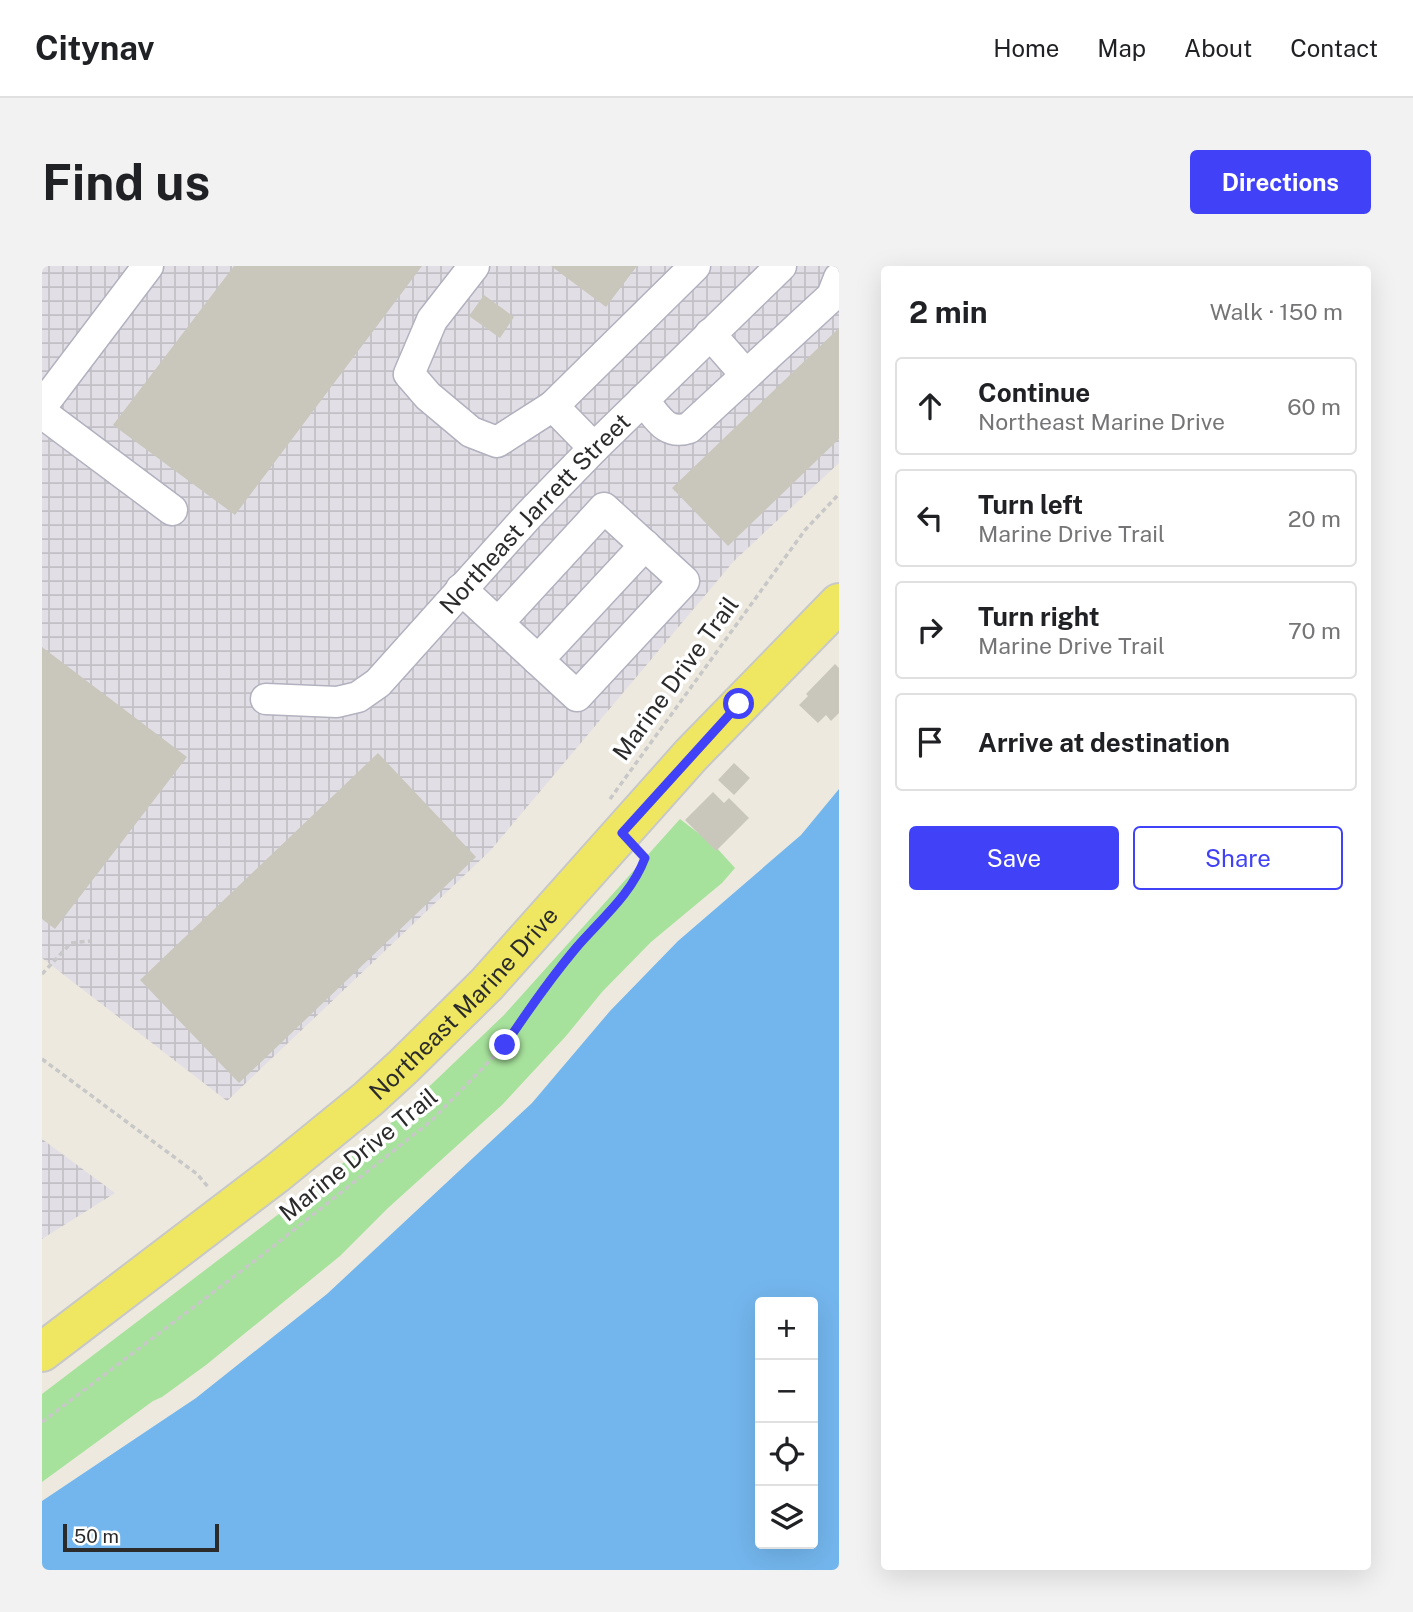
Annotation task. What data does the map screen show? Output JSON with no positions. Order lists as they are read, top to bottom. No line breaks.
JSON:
{"streets":{"main road":["Northeast Marine Drive"],"street":["Northeast Jarrett Street"],"path":["Marine Drive Trail"]},"crossings":[["Marine Drive Trail","Northeast Marine Drive"]],"scale_bar":"50 m","page":{"header":"Citynav","nav":["Home","Map","About","Contact"],"buttons":["Directions",["Save","Share"]],"title":"Find us","heading":["2 min","Walk · 150 m"],"list":[["Continue","Northeast Marine Drive","60 m"],["Turn left","Marine Drive Trail","20 m"],["Turn right","Marine Drive Trail","70 m"],"Arrive at destination"],"map_buttons":["+","−"],"scale":"50 m"}}
